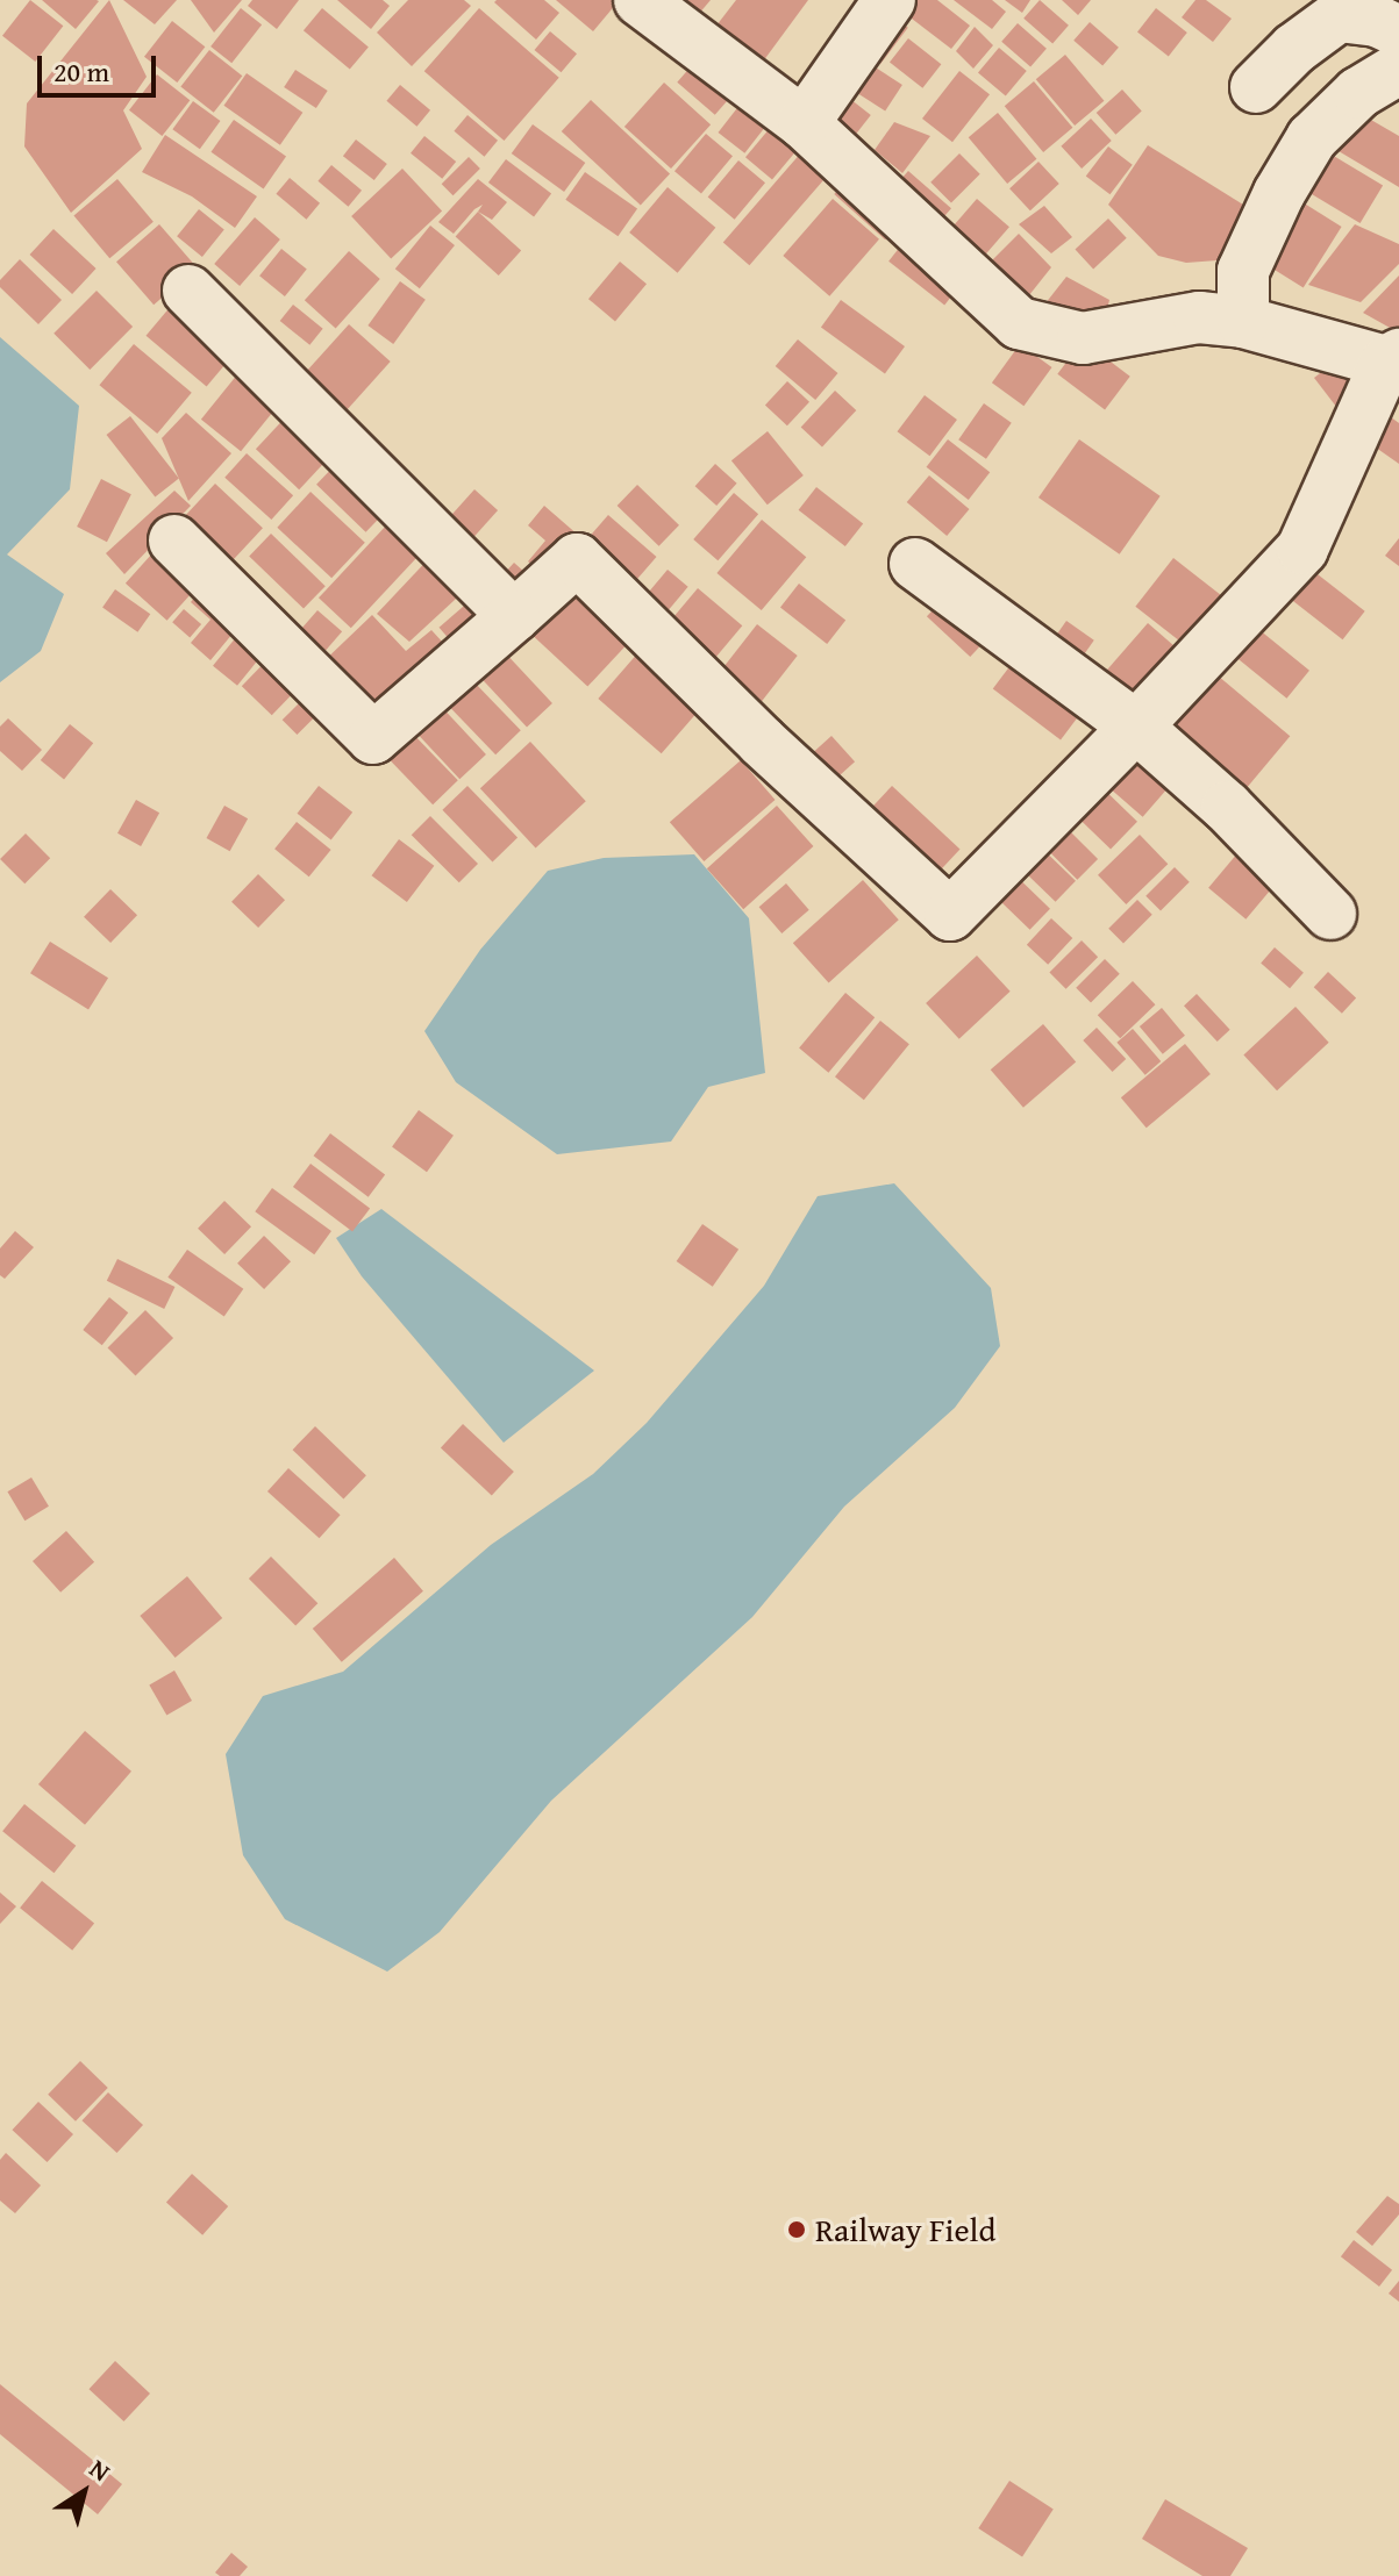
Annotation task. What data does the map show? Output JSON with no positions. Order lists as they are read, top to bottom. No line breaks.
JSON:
{"places":["Railway Field"],"scale_bar":"20 m","north":"top right"}
